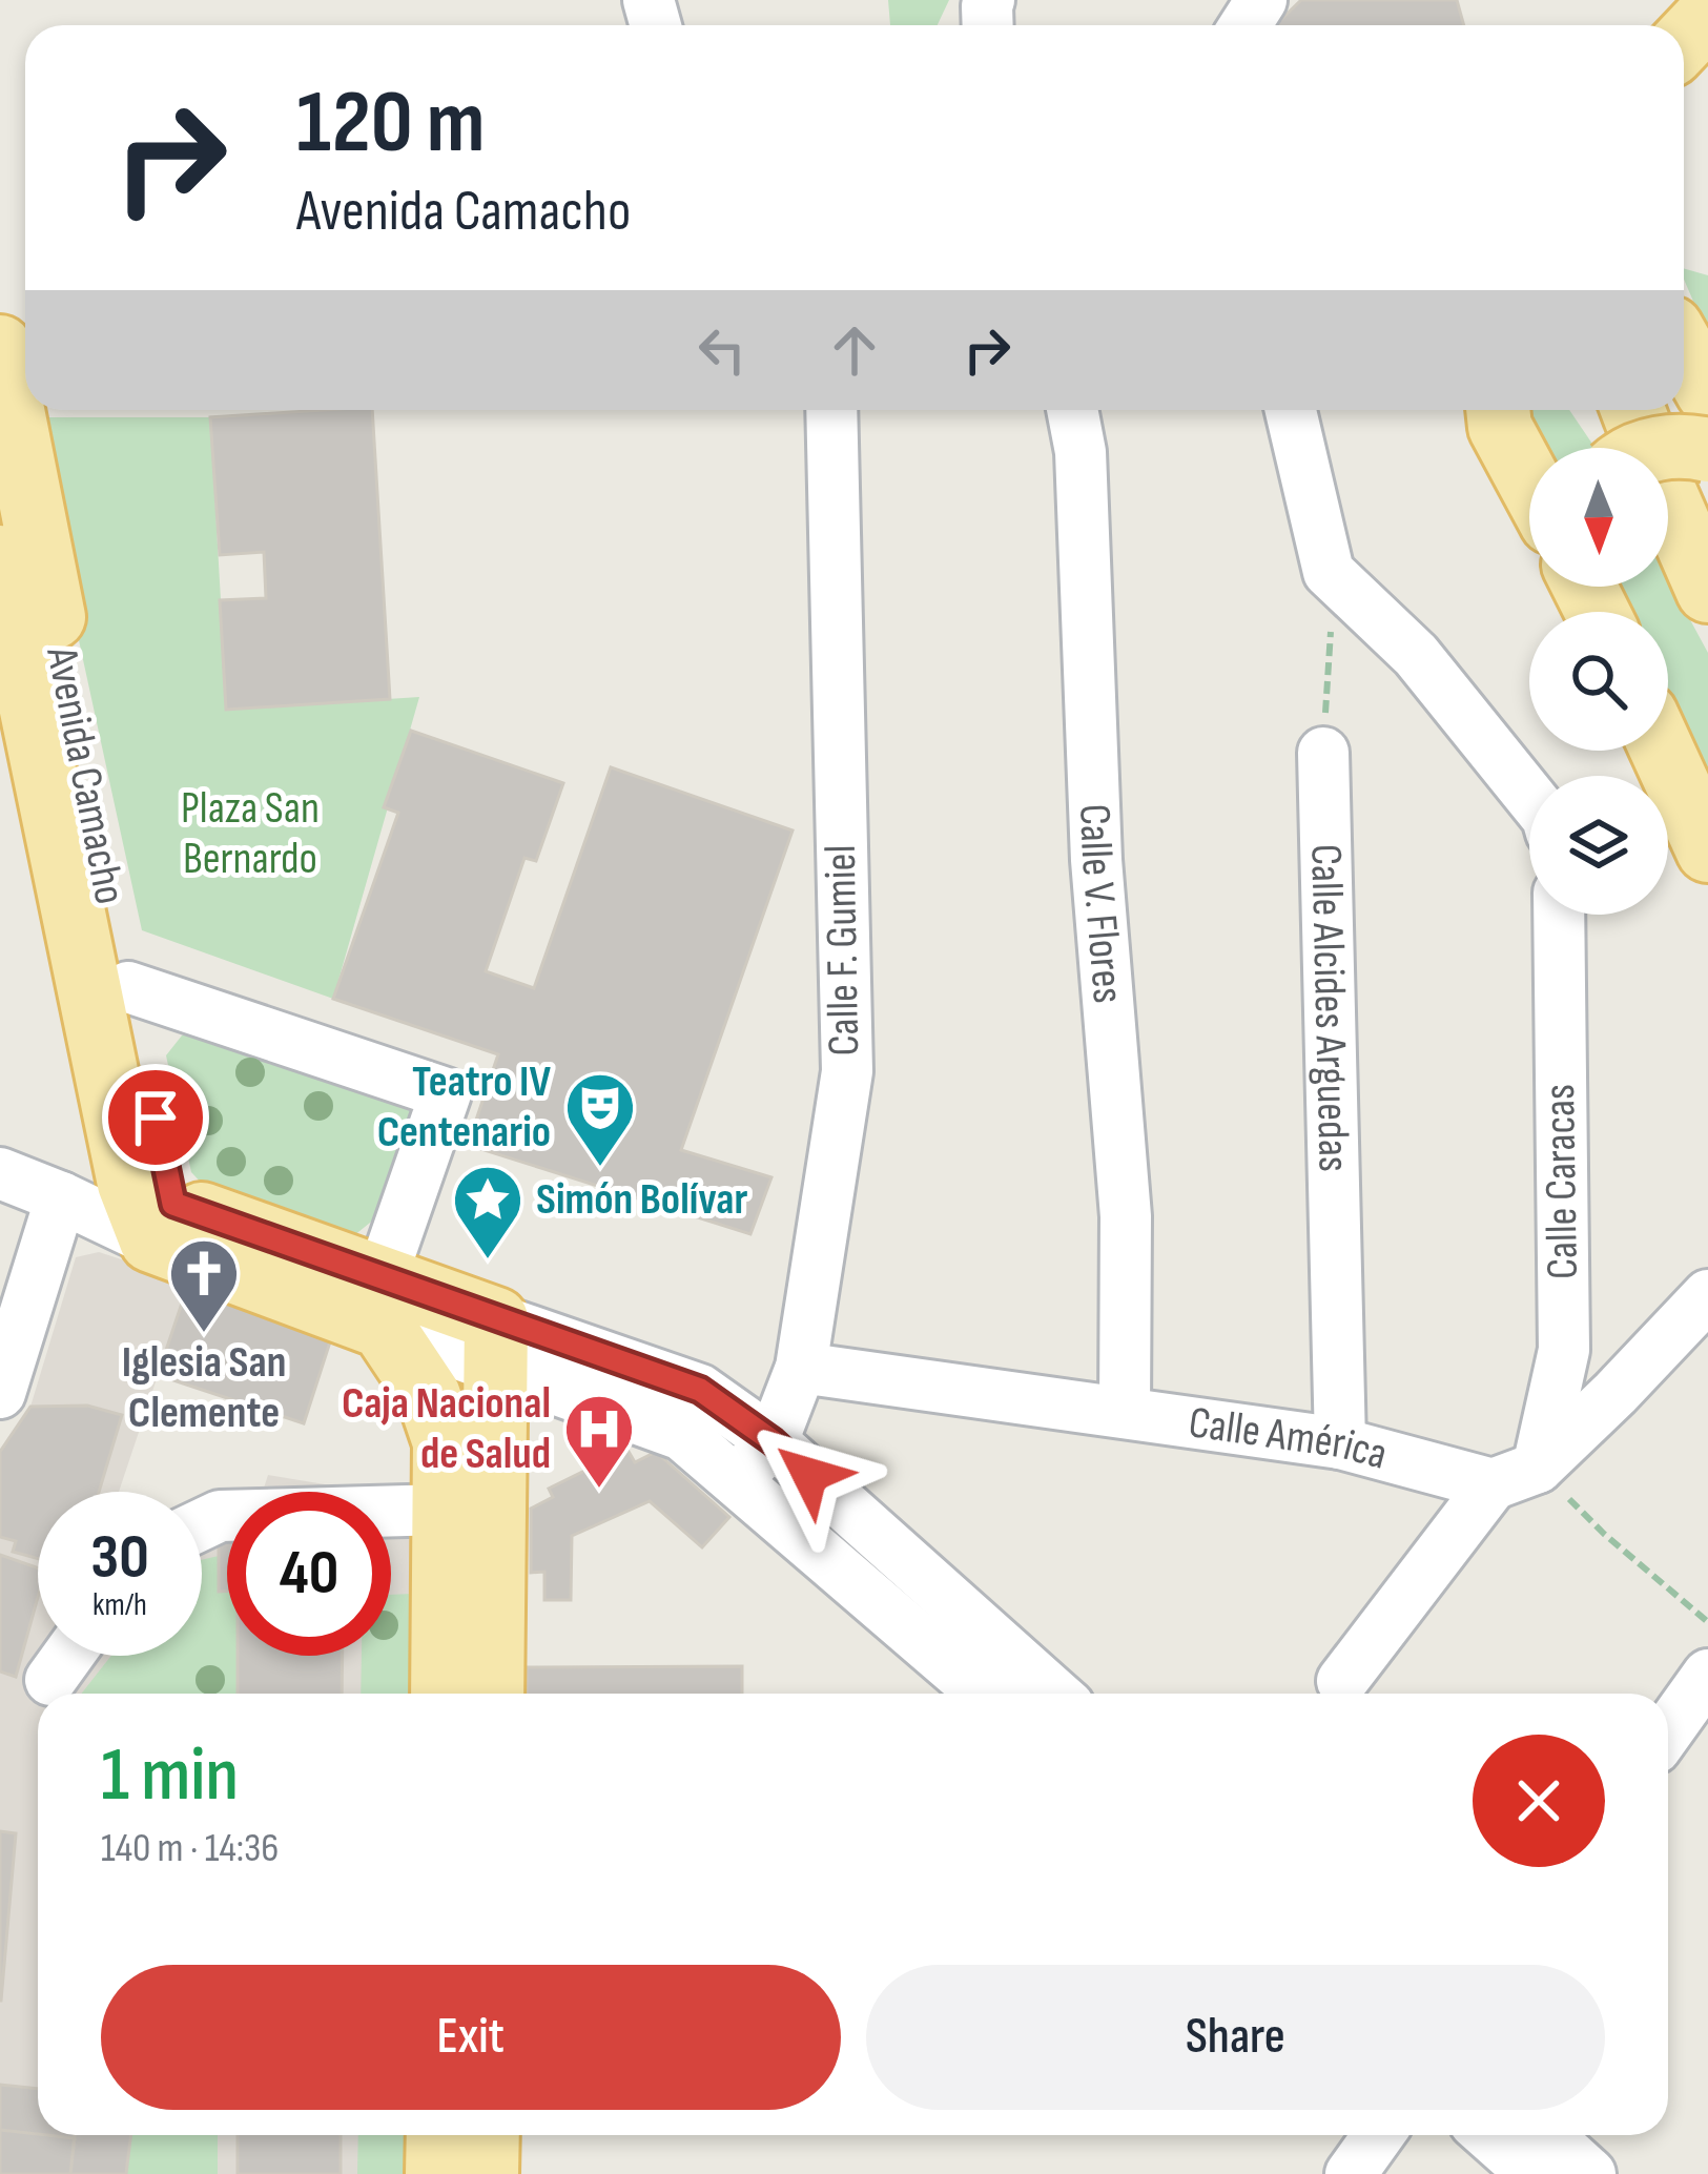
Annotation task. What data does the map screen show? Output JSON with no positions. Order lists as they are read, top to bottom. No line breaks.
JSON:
{"streets":{"main road":["Avenida Camacho"],"street":["Calle V. Flores","Calle F. Gumiel","Calle Alcides Arguedas","Calle Caracas","Calle América"]},"crossings":[["Calle V. Flores","Calle América"],["Calle F. Gumiel","Calle América"],["Calle Alcides Arguedas","Calle América"],["Calle Caracas","Calle América"]],"parks":["Plaza San Bernardo"],"places":{"theatre":["Teatro IV Centenario"],"place":["Simón Bolívar"],"church":["Iglesia San Clemente"],"hospital":["Caja Nacional de Salud"]},"north":"bottom","page":{"turn":["120 m","Avenida Camacho"],"speed":"30 km/h","limit":"40","heading":["1 min","140 m · 14:36"],"buttons":["Exit","Share"]}}
